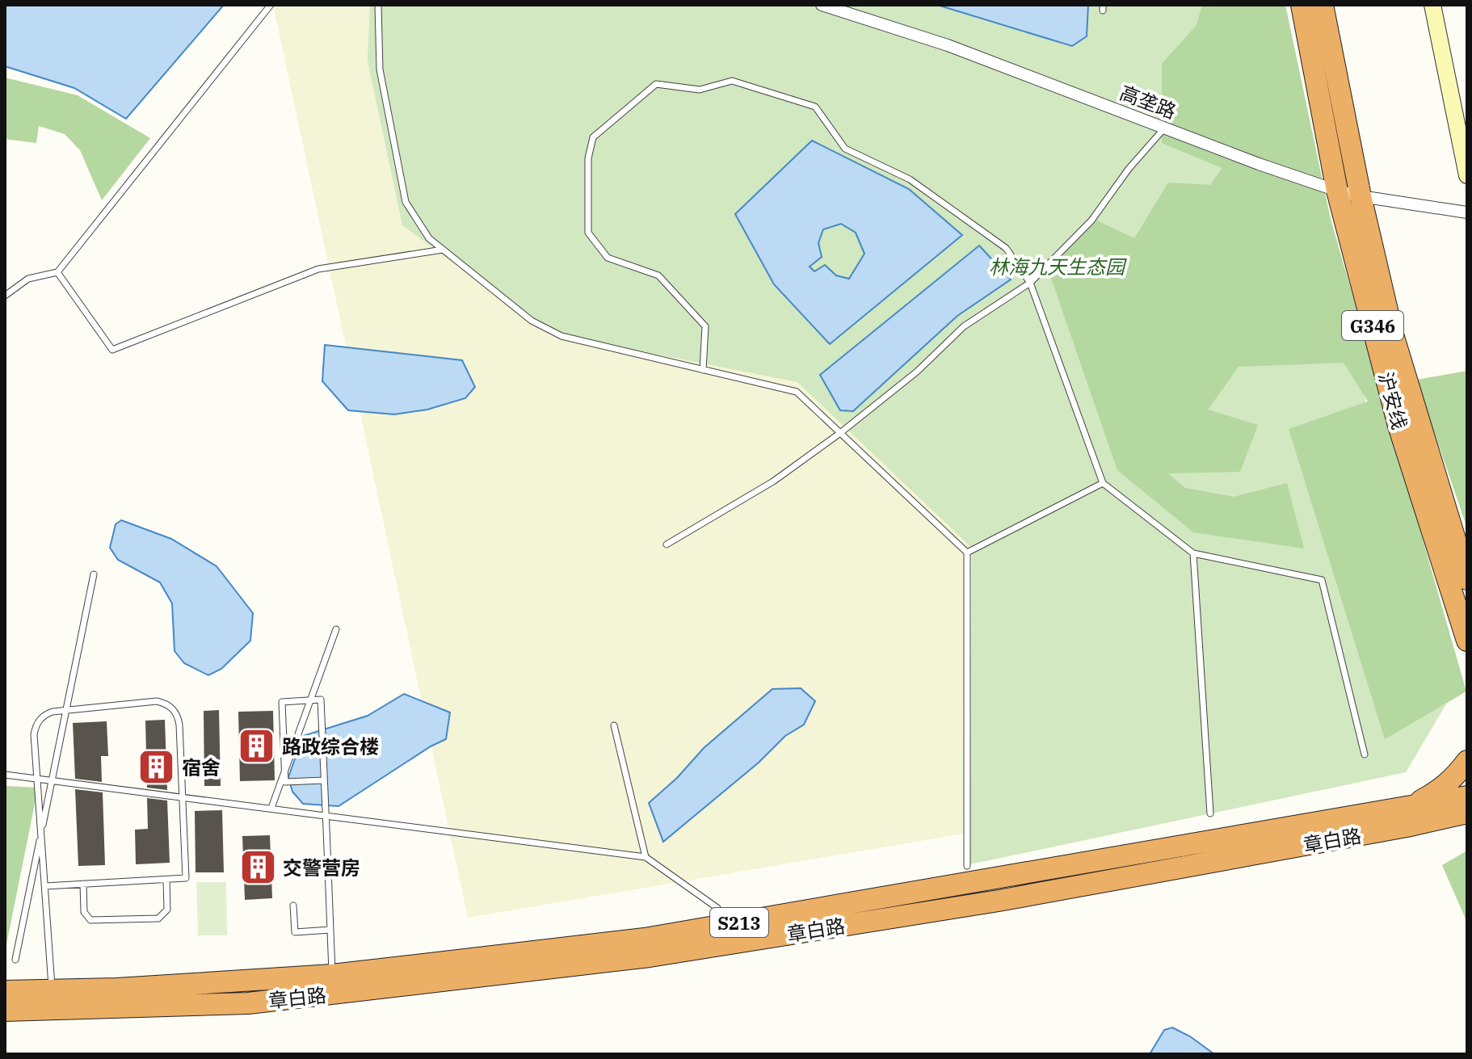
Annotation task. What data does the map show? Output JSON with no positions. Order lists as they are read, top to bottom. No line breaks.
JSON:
{"streets":{"highway":["G346","沪安线","章白路","S213"],"street":["高垄路"]},"crossings":[["高垄路","沪安线"]],"parks":["林海九天生态园"],"places":{"building":["路政综合楼","宿舍","交警营房"]}}
